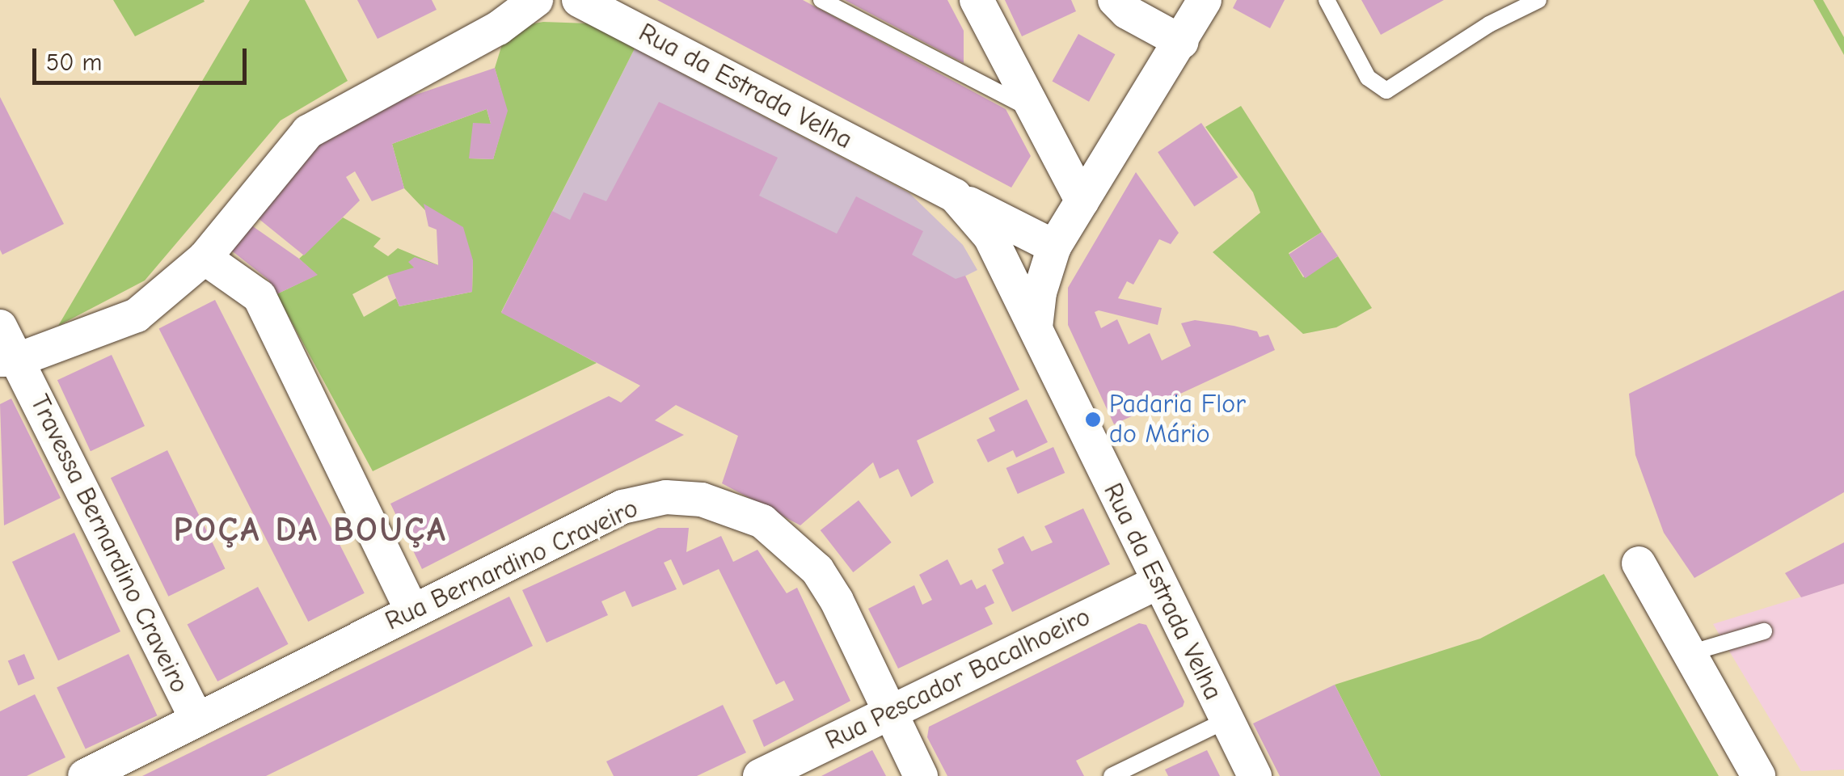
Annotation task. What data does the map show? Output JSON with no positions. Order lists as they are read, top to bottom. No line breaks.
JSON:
{"streets":{"street":["Rua da Estrada Velha","Travessa Bernardino Craveiro","Rua Bernardino Craveiro","Rua Pescador Bacalhoeiro"]},"crossings":[["Rua da Estrada Velha","Rua Pescador Bacalhoeiro"],["Travessa Bernardino Craveiro","Rua Bernardino Craveiro"],["Rua Bernardino Craveiro","Rua Pescador Bacalhoeiro"]],"districts":["POÇA DA BOUÇA"],"places":["Padaria Flor do Mário"],"scale_bar":"50 m"}
